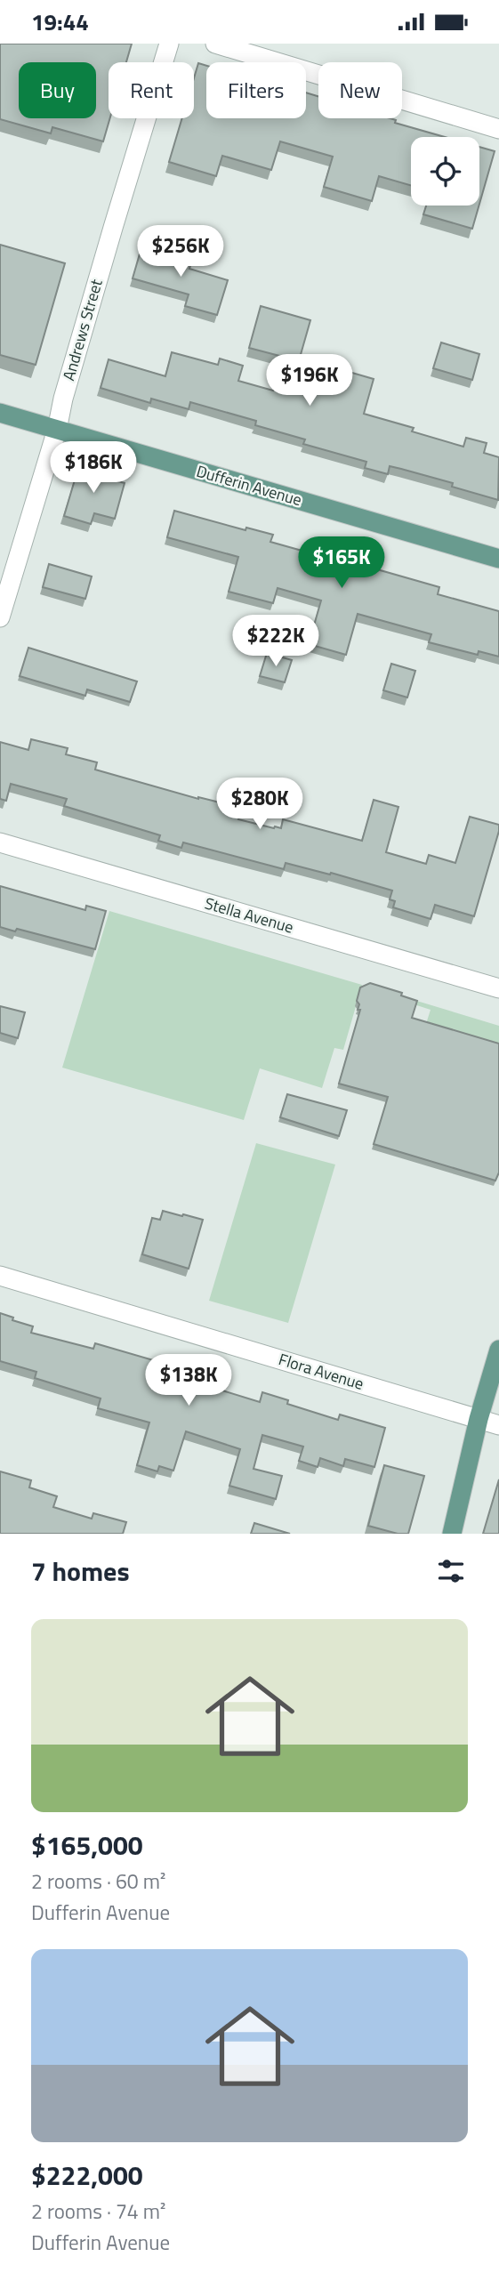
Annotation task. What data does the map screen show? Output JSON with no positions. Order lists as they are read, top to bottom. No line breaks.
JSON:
{"streets":{"main road":["Dufferin Avenue"],"street":["Andrews Street","Stella Avenue","Flora Avenue"]},"crossings":[["Andrews Street","Dufferin Avenue"]],"page":{"status":"19:44","chip":["Buy","Rent","Filters","New"],"price":["$256K","$196K","$186K","$165K","$222K","$280K","$138K"],"heading":"7 homes","list":[{"name":"$165,000","note":"2 rooms · 60 m² · Dufferin Avenue"},{"name":"$222,000","note":"2 rooms · 74 m² · Dufferin Avenue"}]}}
